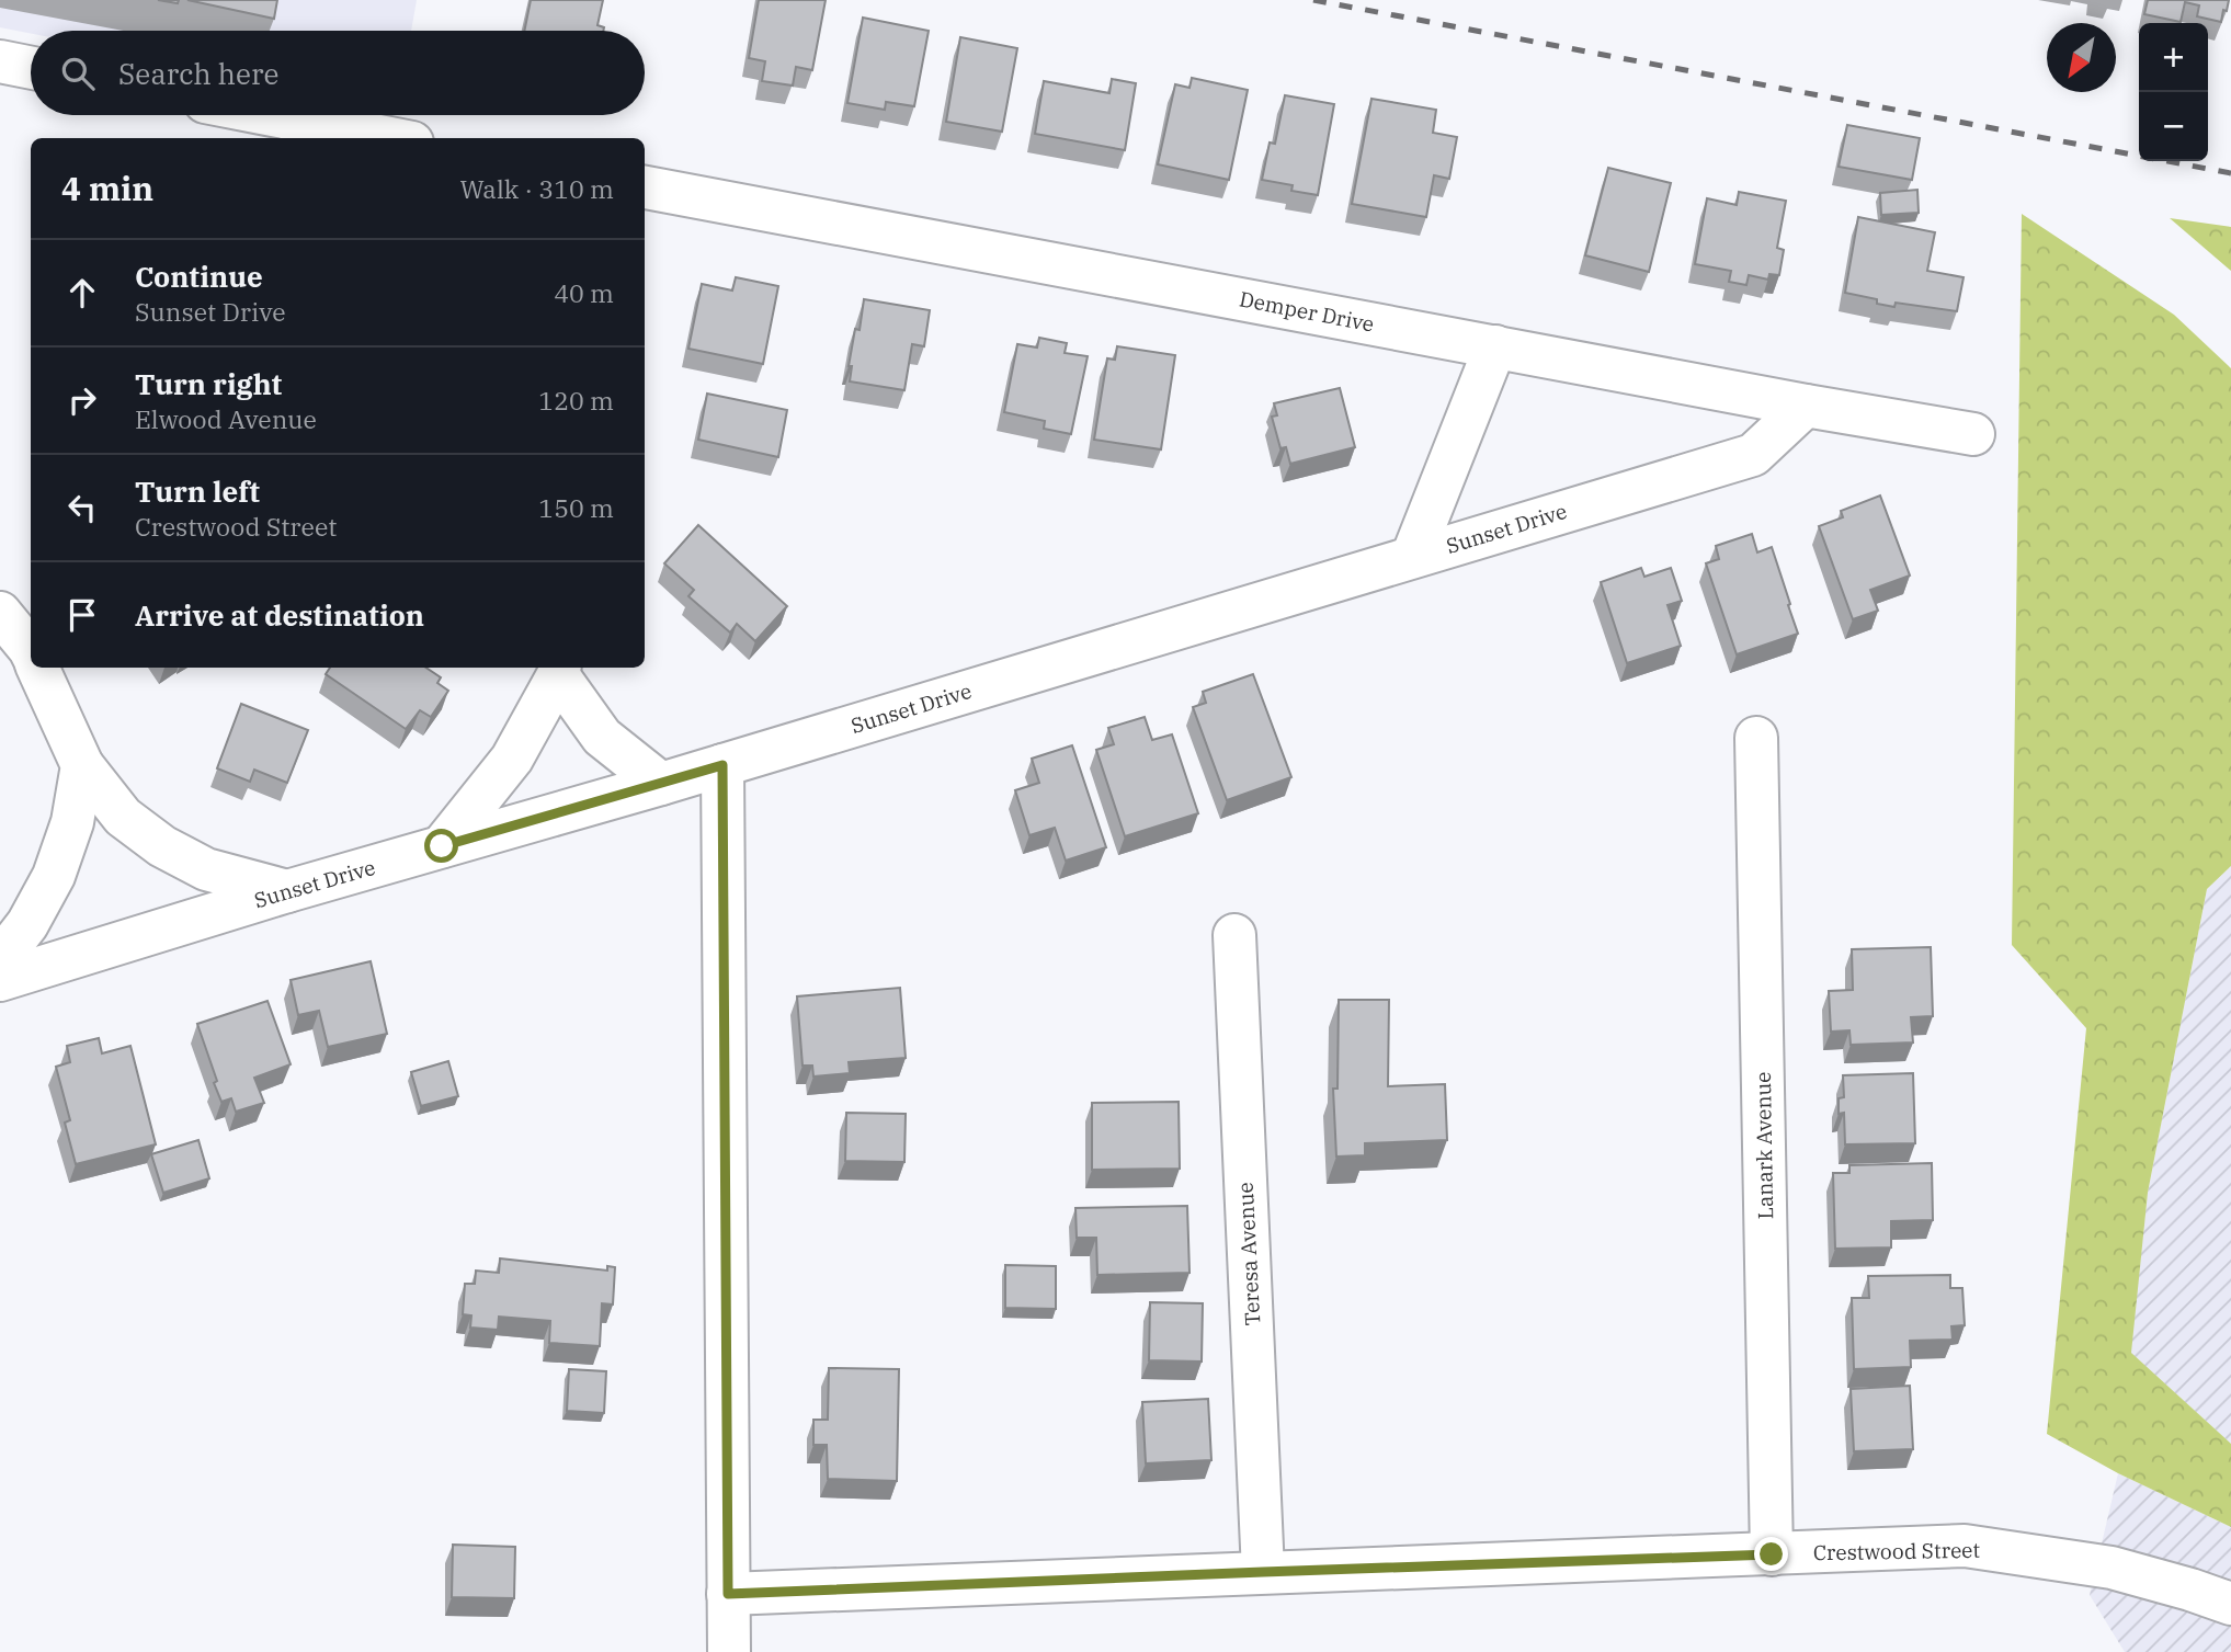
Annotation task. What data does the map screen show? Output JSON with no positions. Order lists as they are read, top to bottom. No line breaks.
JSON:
{"streets":{"street":["Demper Drive","Sunset Drive","Lanark Avenue","Teresa Avenue","Crestwood Street"]},"crossings":[["Demper Drive","Sunset Drive"],["Lanark Avenue","Crestwood Street"],["Teresa Avenue","Crestwood Street"]],"north":"bottom left","page":{"map_buttons":["+","−"],"search":"Search here","heading":["4 min","Walk · 310 m"],"list":[["Continue","Sunset Drive","40 m"],["Turn right","Elwood Avenue","120 m"],["Turn left","Crestwood Street","150 m"],"Arrive at destination"]}}
